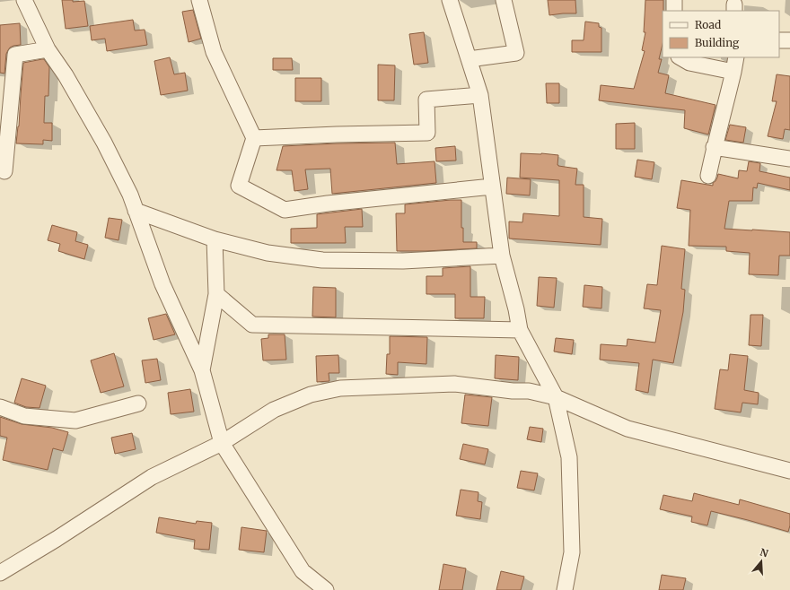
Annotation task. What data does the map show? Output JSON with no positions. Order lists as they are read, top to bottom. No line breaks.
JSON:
{"legend":["Road","Building"],"north":"top"}
